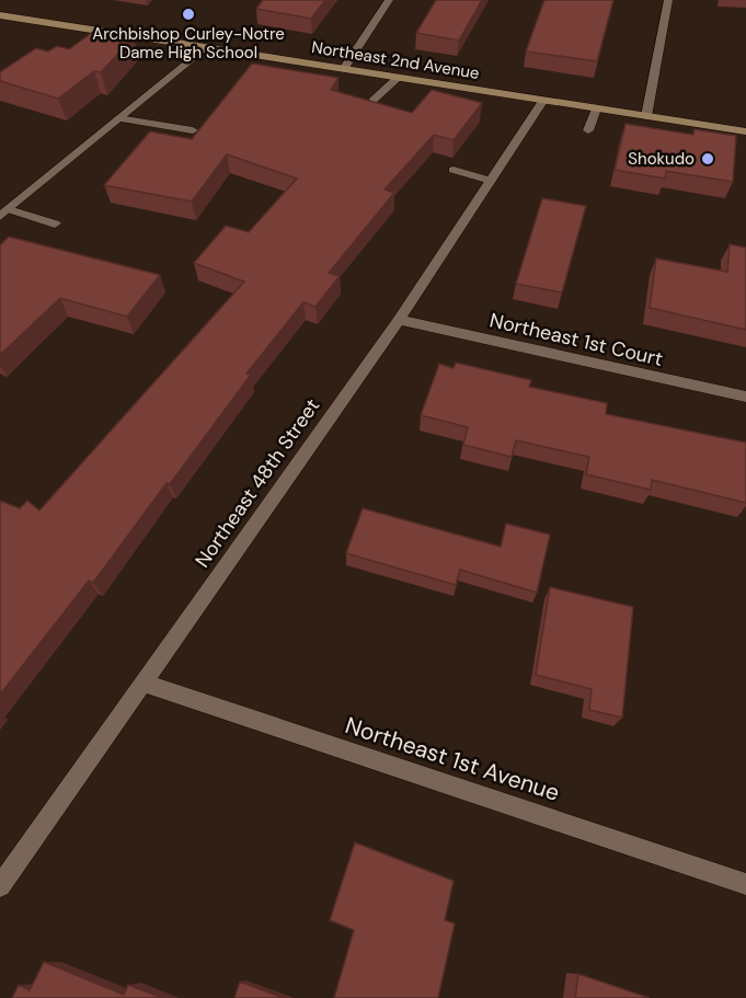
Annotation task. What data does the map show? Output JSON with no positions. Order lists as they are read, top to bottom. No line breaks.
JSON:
{"streets":{"main road":["Northeast 2nd Avenue"],"street":["Northeast 1st Court","Northeast 48th Street","Northeast 1st Avenue"]},"crossings":[["Northeast 2nd Avenue","Northeast 48th Street"],["Northeast 1st Court","Northeast 48th Street"],["Northeast 48th Street","Northeast 1st Avenue"]],"places":["Archbishop Curley-Notre Dame High School","Shokudo"]}
